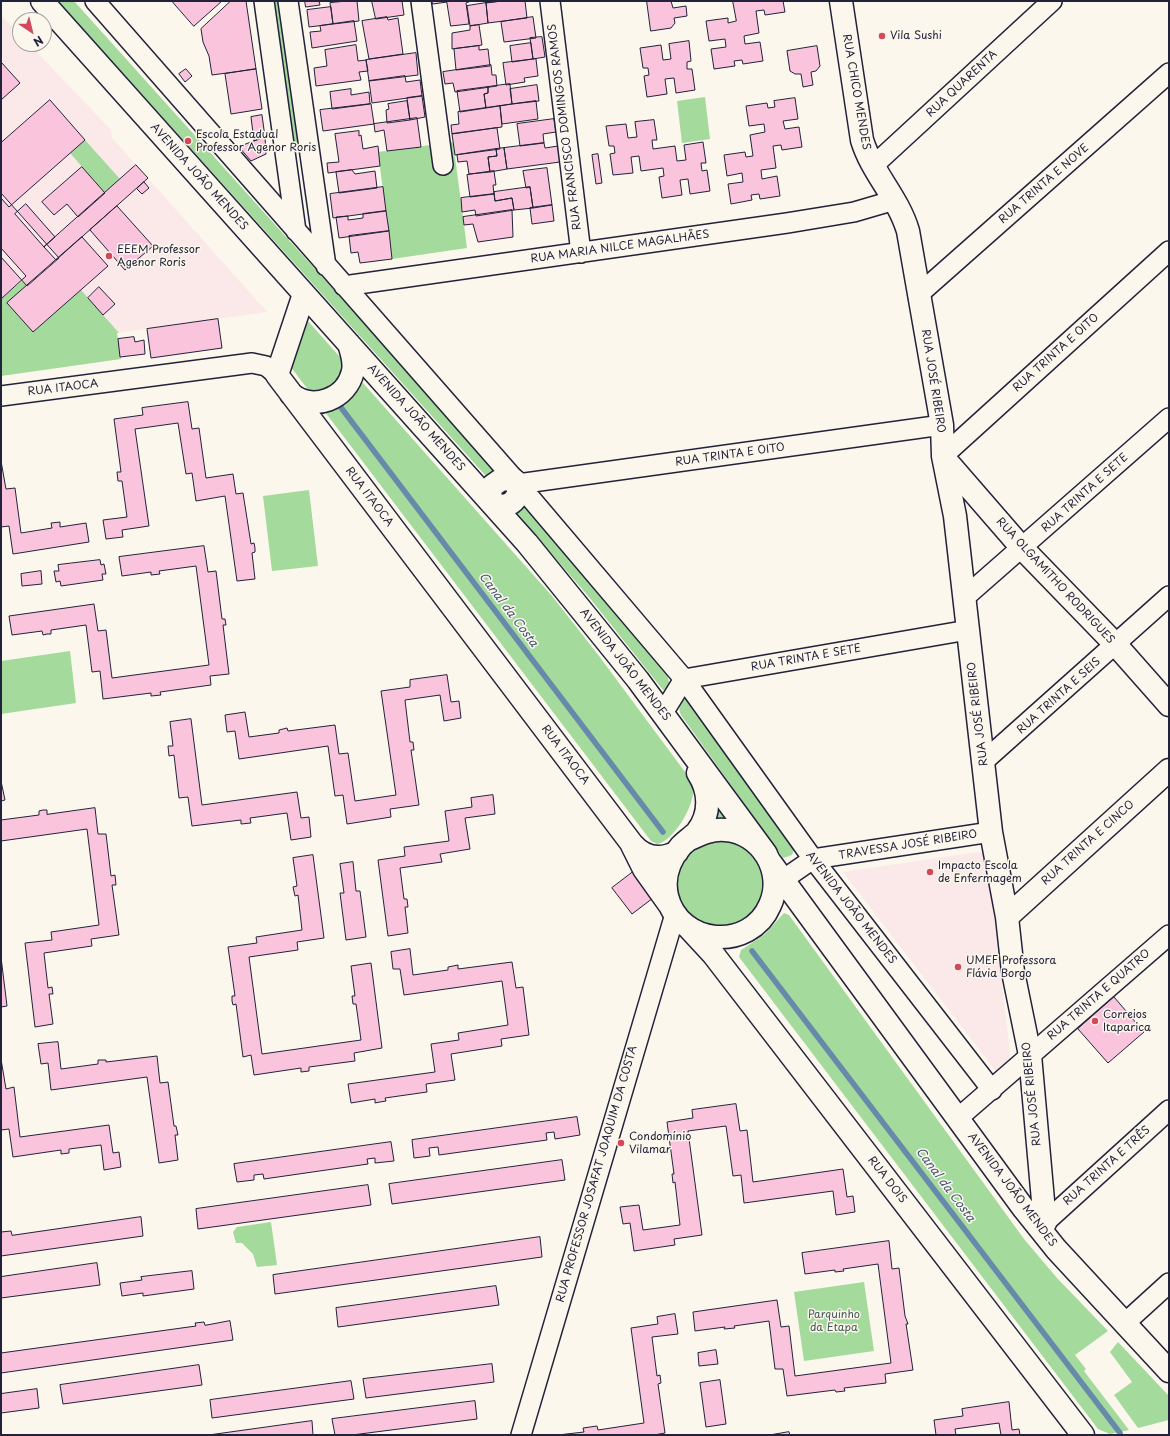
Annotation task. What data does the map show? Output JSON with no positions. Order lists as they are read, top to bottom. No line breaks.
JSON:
{"streets":{"main road":["RUA CHICO MENDES","AVENIDA JOÃO MENDES","RUA JOSÉ RIBEIRO","RUA ITAOCA","RUA OLGAMITHO RODRIGUES","RUA TRINTA E CINCO","RUA DOIS"],"street":["RUA QUARENTA","RUA FRANCISCO DOMINGOS RAMOS","RUA TRINTA E NOVE","RUA MARIA NILCE MAGALHÃES","RUA TRINTA E OITO","RUA TRINTA E SETE","RUA TRINTA E SEIS","TRAVESSA JOSÉ RIBEIRO","RUA TRINTA E QUATRO","RUA TRINTA E TRÊS","RUA PROFESSOR JOSAFAT JOAQUIM DA COSTA"]},"crossings":[["RUA QUARENTA","RUA CHICO MENDES"],["RUA CHICO MENDES","RUA MARIA NILCE MAGALHÃES"],["RUA CHICO MENDES","RUA JOSÉ RIBEIRO"],["RUA FRANCISCO DOMINGOS RAMOS","RUA MARIA NILCE MAGALHÃES"],["AVENIDA JOÃO MENDES","RUA MARIA NILCE MAGALHÃES"],["AVENIDA JOÃO MENDES","RUA TRINTA E OITO"],["AVENIDA JOÃO MENDES","RUA JOSÉ RIBEIRO"],["AVENIDA JOÃO MENDES","RUA ITAOCA"],["AVENIDA JOÃO MENDES","RUA TRINTA E SETE"],["AVENIDA JOÃO MENDES","TRAVESSA JOSÉ RIBEIRO"],["AVENIDA JOÃO MENDES","RUA TRINTA E QUATRO"],["AVENIDA JOÃO MENDES","RUA TRINTA E TRÊS"],["RUA TRINTA E NOVE","RUA JOSÉ RIBEIRO"],["RUA MARIA NILCE MAGALHÃES","RUA JOSÉ RIBEIRO"],["RUA TRINTA E OITO","RUA JOSÉ RIBEIRO"],["RUA TRINTA E OITO","RUA OLGAMITHO RODRIGUES"],["RUA JOSÉ RIBEIRO","RUA TRINTA E SETE"],["RUA JOSÉ RIBEIRO","RUA OLGAMITHO RODRIGUES"],["RUA JOSÉ RIBEIRO","RUA TRINTA E SEIS"],["RUA JOSÉ RIBEIRO","RUA TRINTA E CINCO"],["RUA JOSÉ RIBEIRO","TRAVESSA JOSÉ RIBEIRO"],["RUA JOSÉ RIBEIRO","RUA TRINTA E QUATRO"],["RUA JOSÉ RIBEIRO","RUA TRINTA E TRÊS"],["RUA ITAOCA","RUA DOIS"],["RUA TRINTA E SETE","RUA OLGAMITHO RODRIGUES"],["RUA OLGAMITHO RODRIGUES","RUA TRINTA E SEIS"],["RUA PROFESSOR JOSAFAT JOAQUIM DA COSTA","RUA DOIS"]],"water":["Canal da Costa"],"parks":["Parquinho da Etapa"],"places":["Vila Sushi","Escola Estadual Professor Agenor Roris","EEEM Professor Agenor Roris","Impacto Escola de Enfermagem","UMEF Professora Flávia Borgo","Correios Itaparica","Condomínio Vilamar"],"north":"bottom right"}
